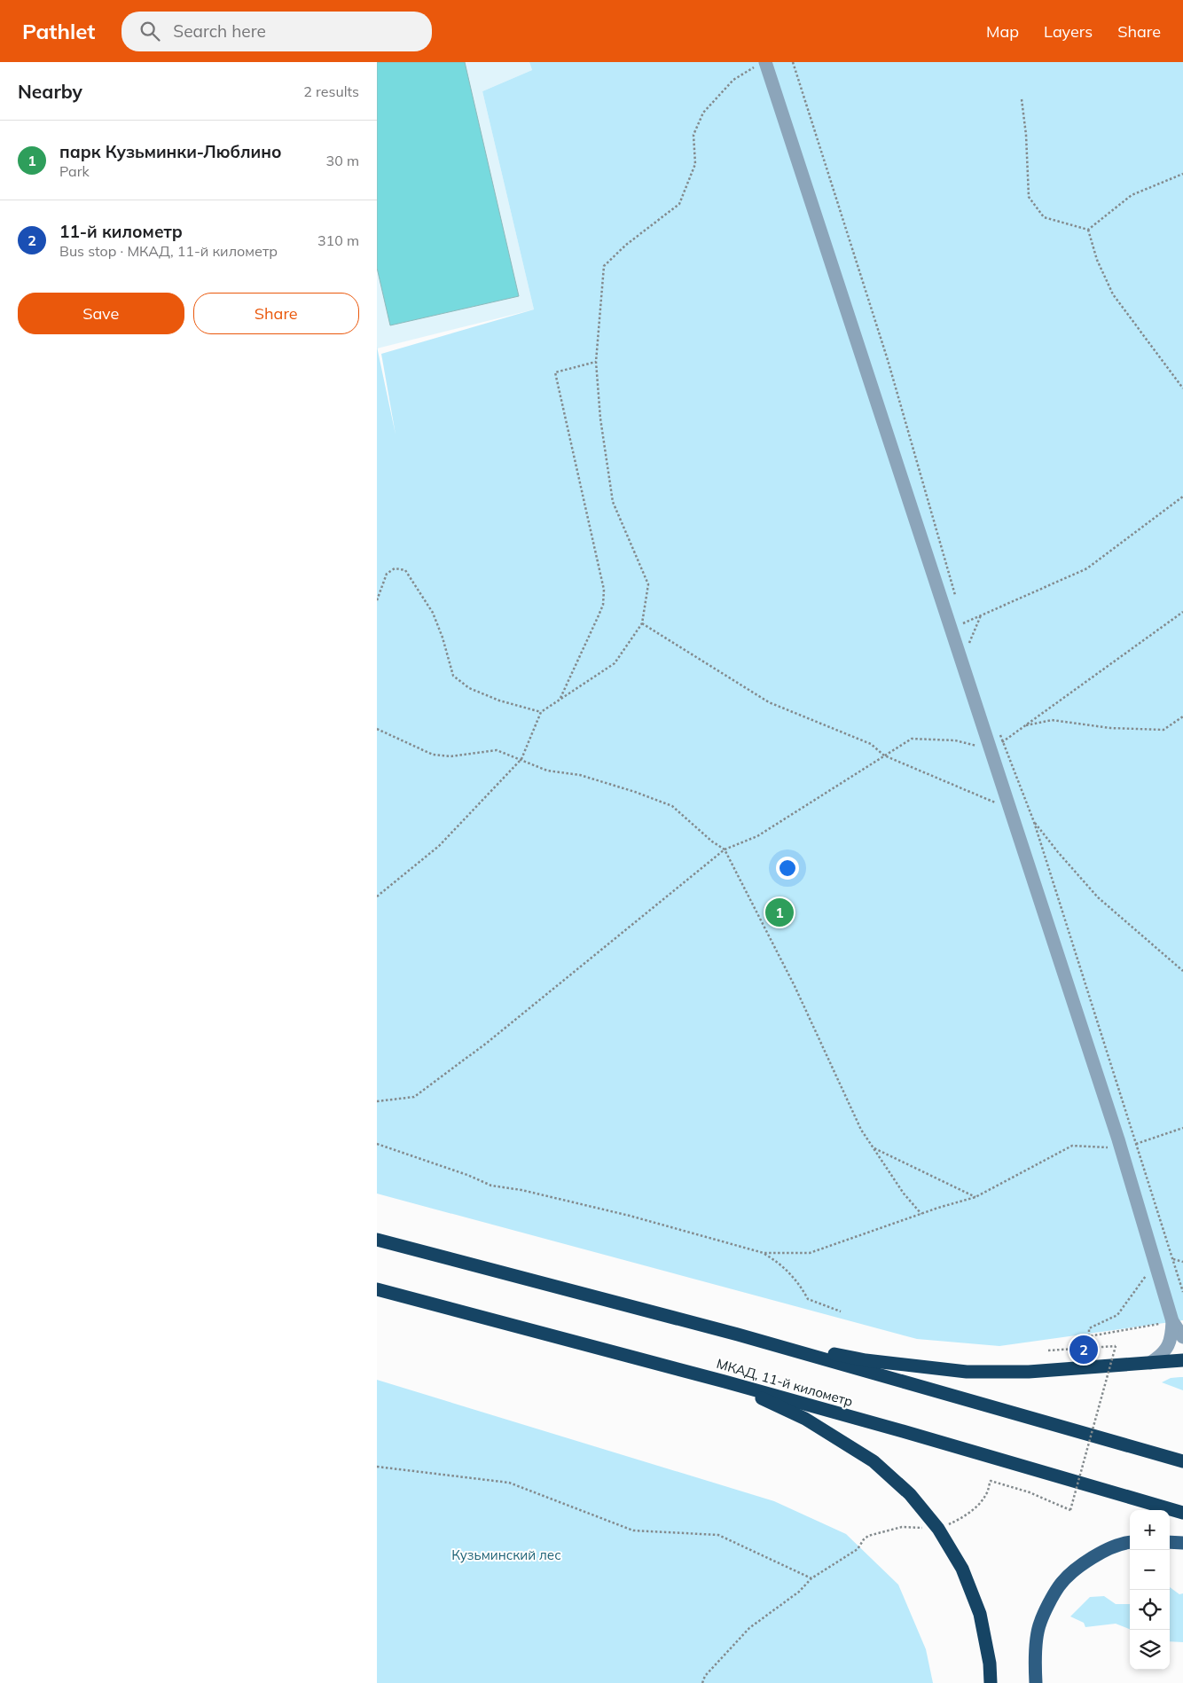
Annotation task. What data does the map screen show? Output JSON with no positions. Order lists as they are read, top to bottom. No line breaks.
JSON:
{"streets":{"highway":["МКАД, 11-й километр"]},"parks":["Кузьминский лес"],"page":{"header":"Pathlet","search":"Search here","nav":["Map","Layers","Share"],"heading":["Nearby","2 results"],"list":[{"mark":"1","name":"парк Кузьминки-Люблино","note":"Park","value":"30 m"},{"mark":"2","name":"11-й километр","note":"Bus stop · МКАД, 11-й километр","value":"310 m"}],"buttons":["Save","Share"],"pins":["1","2"],"map_buttons":["+","−"]}}
